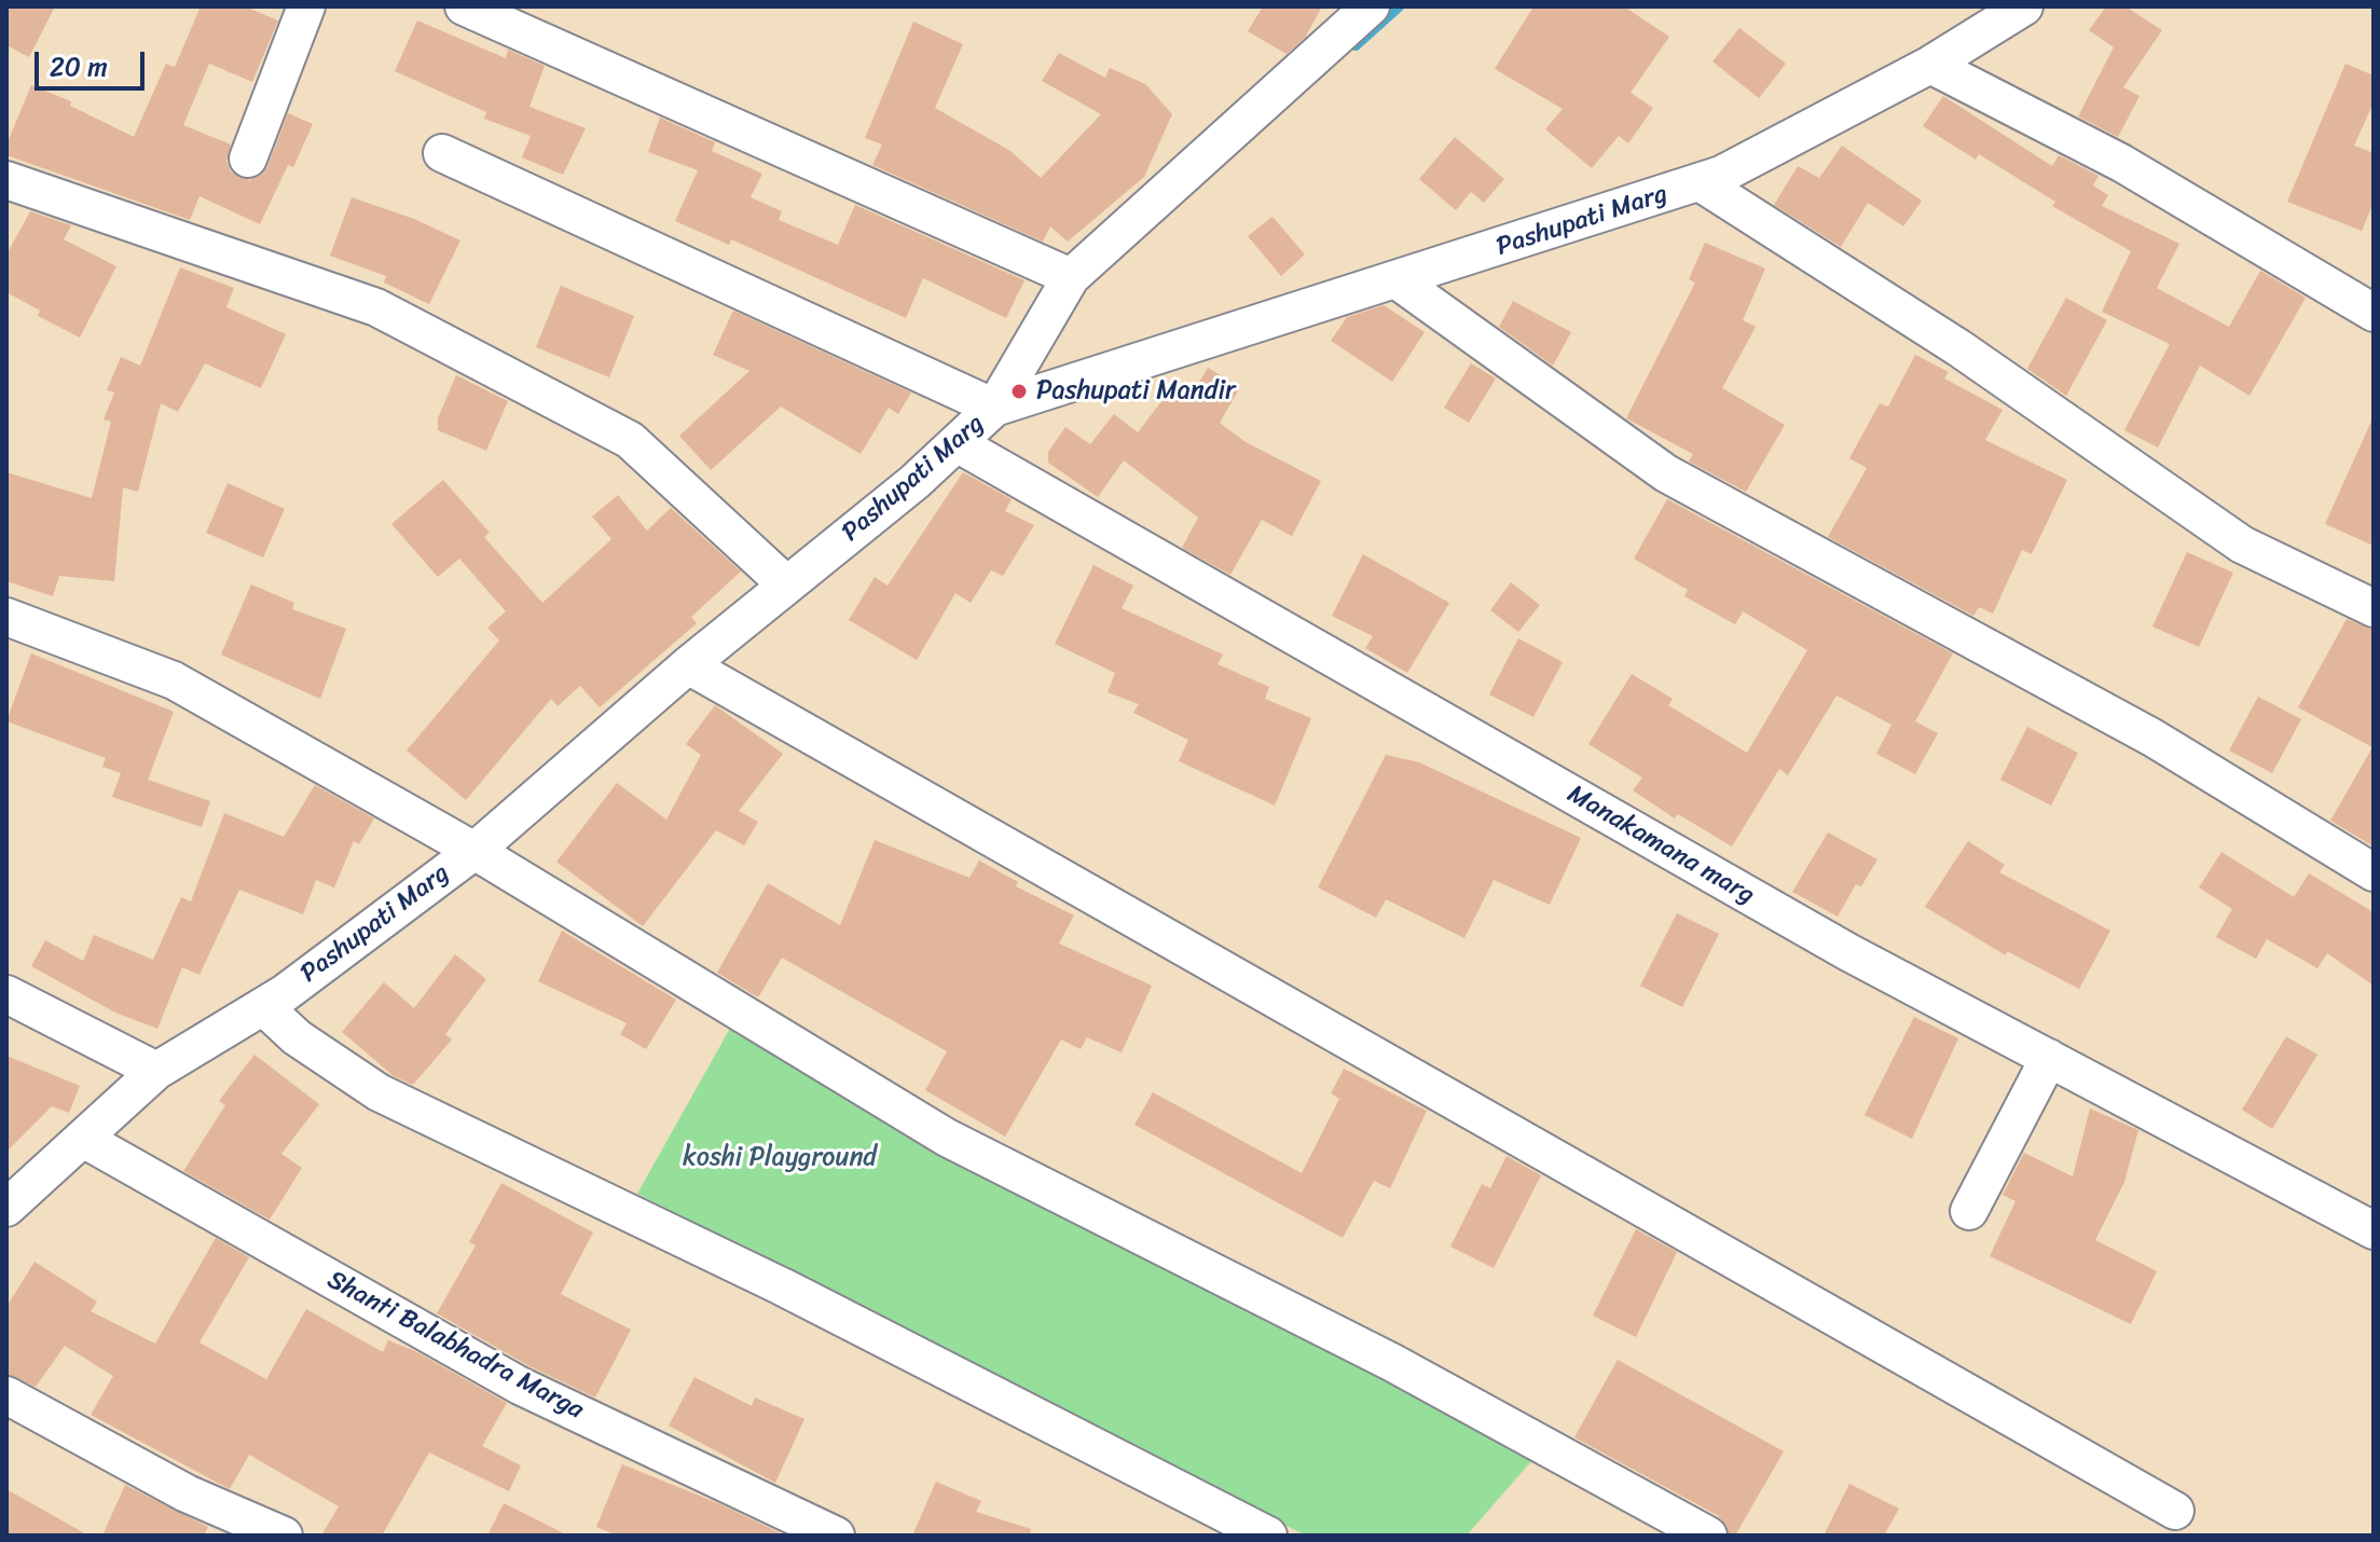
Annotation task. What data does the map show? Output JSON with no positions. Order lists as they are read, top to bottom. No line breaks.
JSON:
{"streets":{"street":["Pashupati Marg","Manakamana marg","Shanti Balabhadra Marga"]},"crossings":[["Pashupati Marg","Manakamana marg"],["Pashupati Marg","Shanti Balabhadra Marga"]],"parks":["koshi Playground"],"places":["Pashupati Mandir"],"scale_bar":"20 m"}
